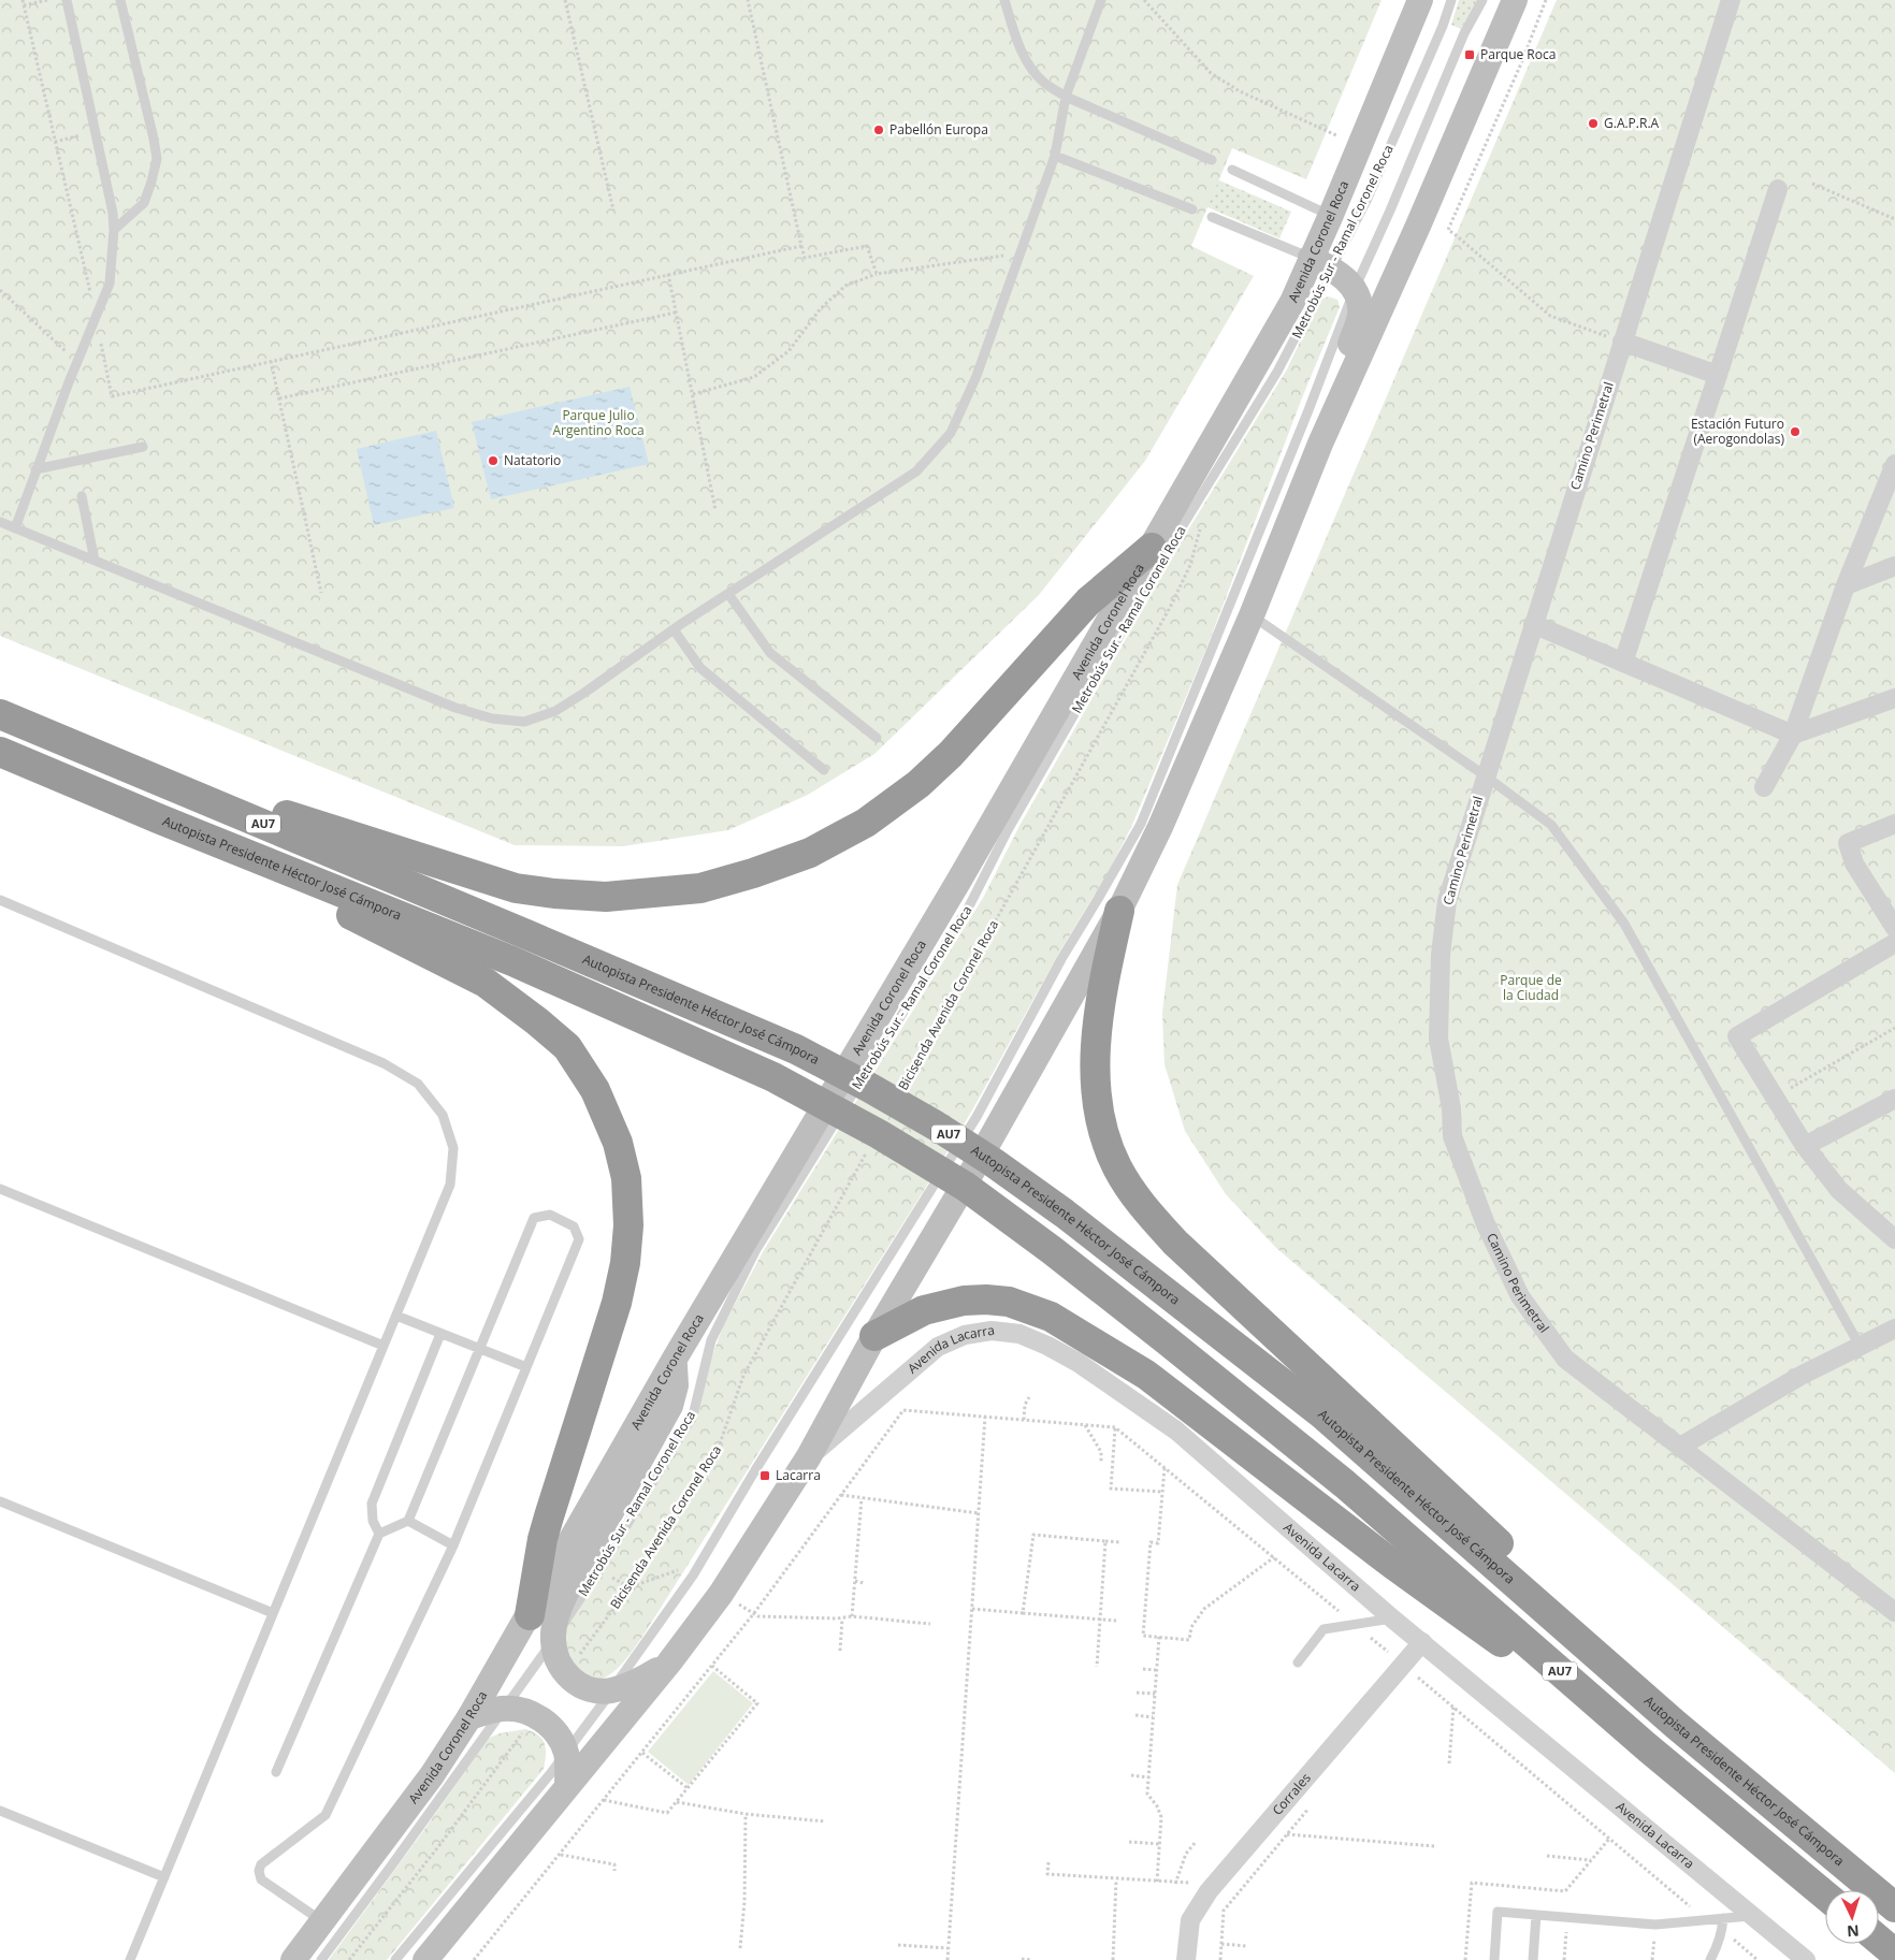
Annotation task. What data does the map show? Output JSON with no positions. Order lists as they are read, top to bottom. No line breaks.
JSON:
{"streets":{"highway":["AU7","Autopista Presidente Héctor José Cámpora"],"main road":["Avenida Coronel Roca"],"street":["Camino Perimetral","Avenida Lacarra","Corrales"],"lane":["Metrobús Sur - Ramal Coronel Roca"],"path":["Bicisenda Avenida Coronel Roca"]},"crossings":[["Avenida Coronel Roca","Metrobús Sur - Ramal Coronel Roca"],["Avenida Lacarra","Corrales"]],"parks":["Parque Julio Argentino Roca","Parque de la Ciudad"],"places":{"transit":["Parque Roca","Lacarra"],"other":["G.A.P.R.A","Pabellón Europa","Estación Futuro (Aerogondolas)","Natatorio"]},"north":"bottom"}
